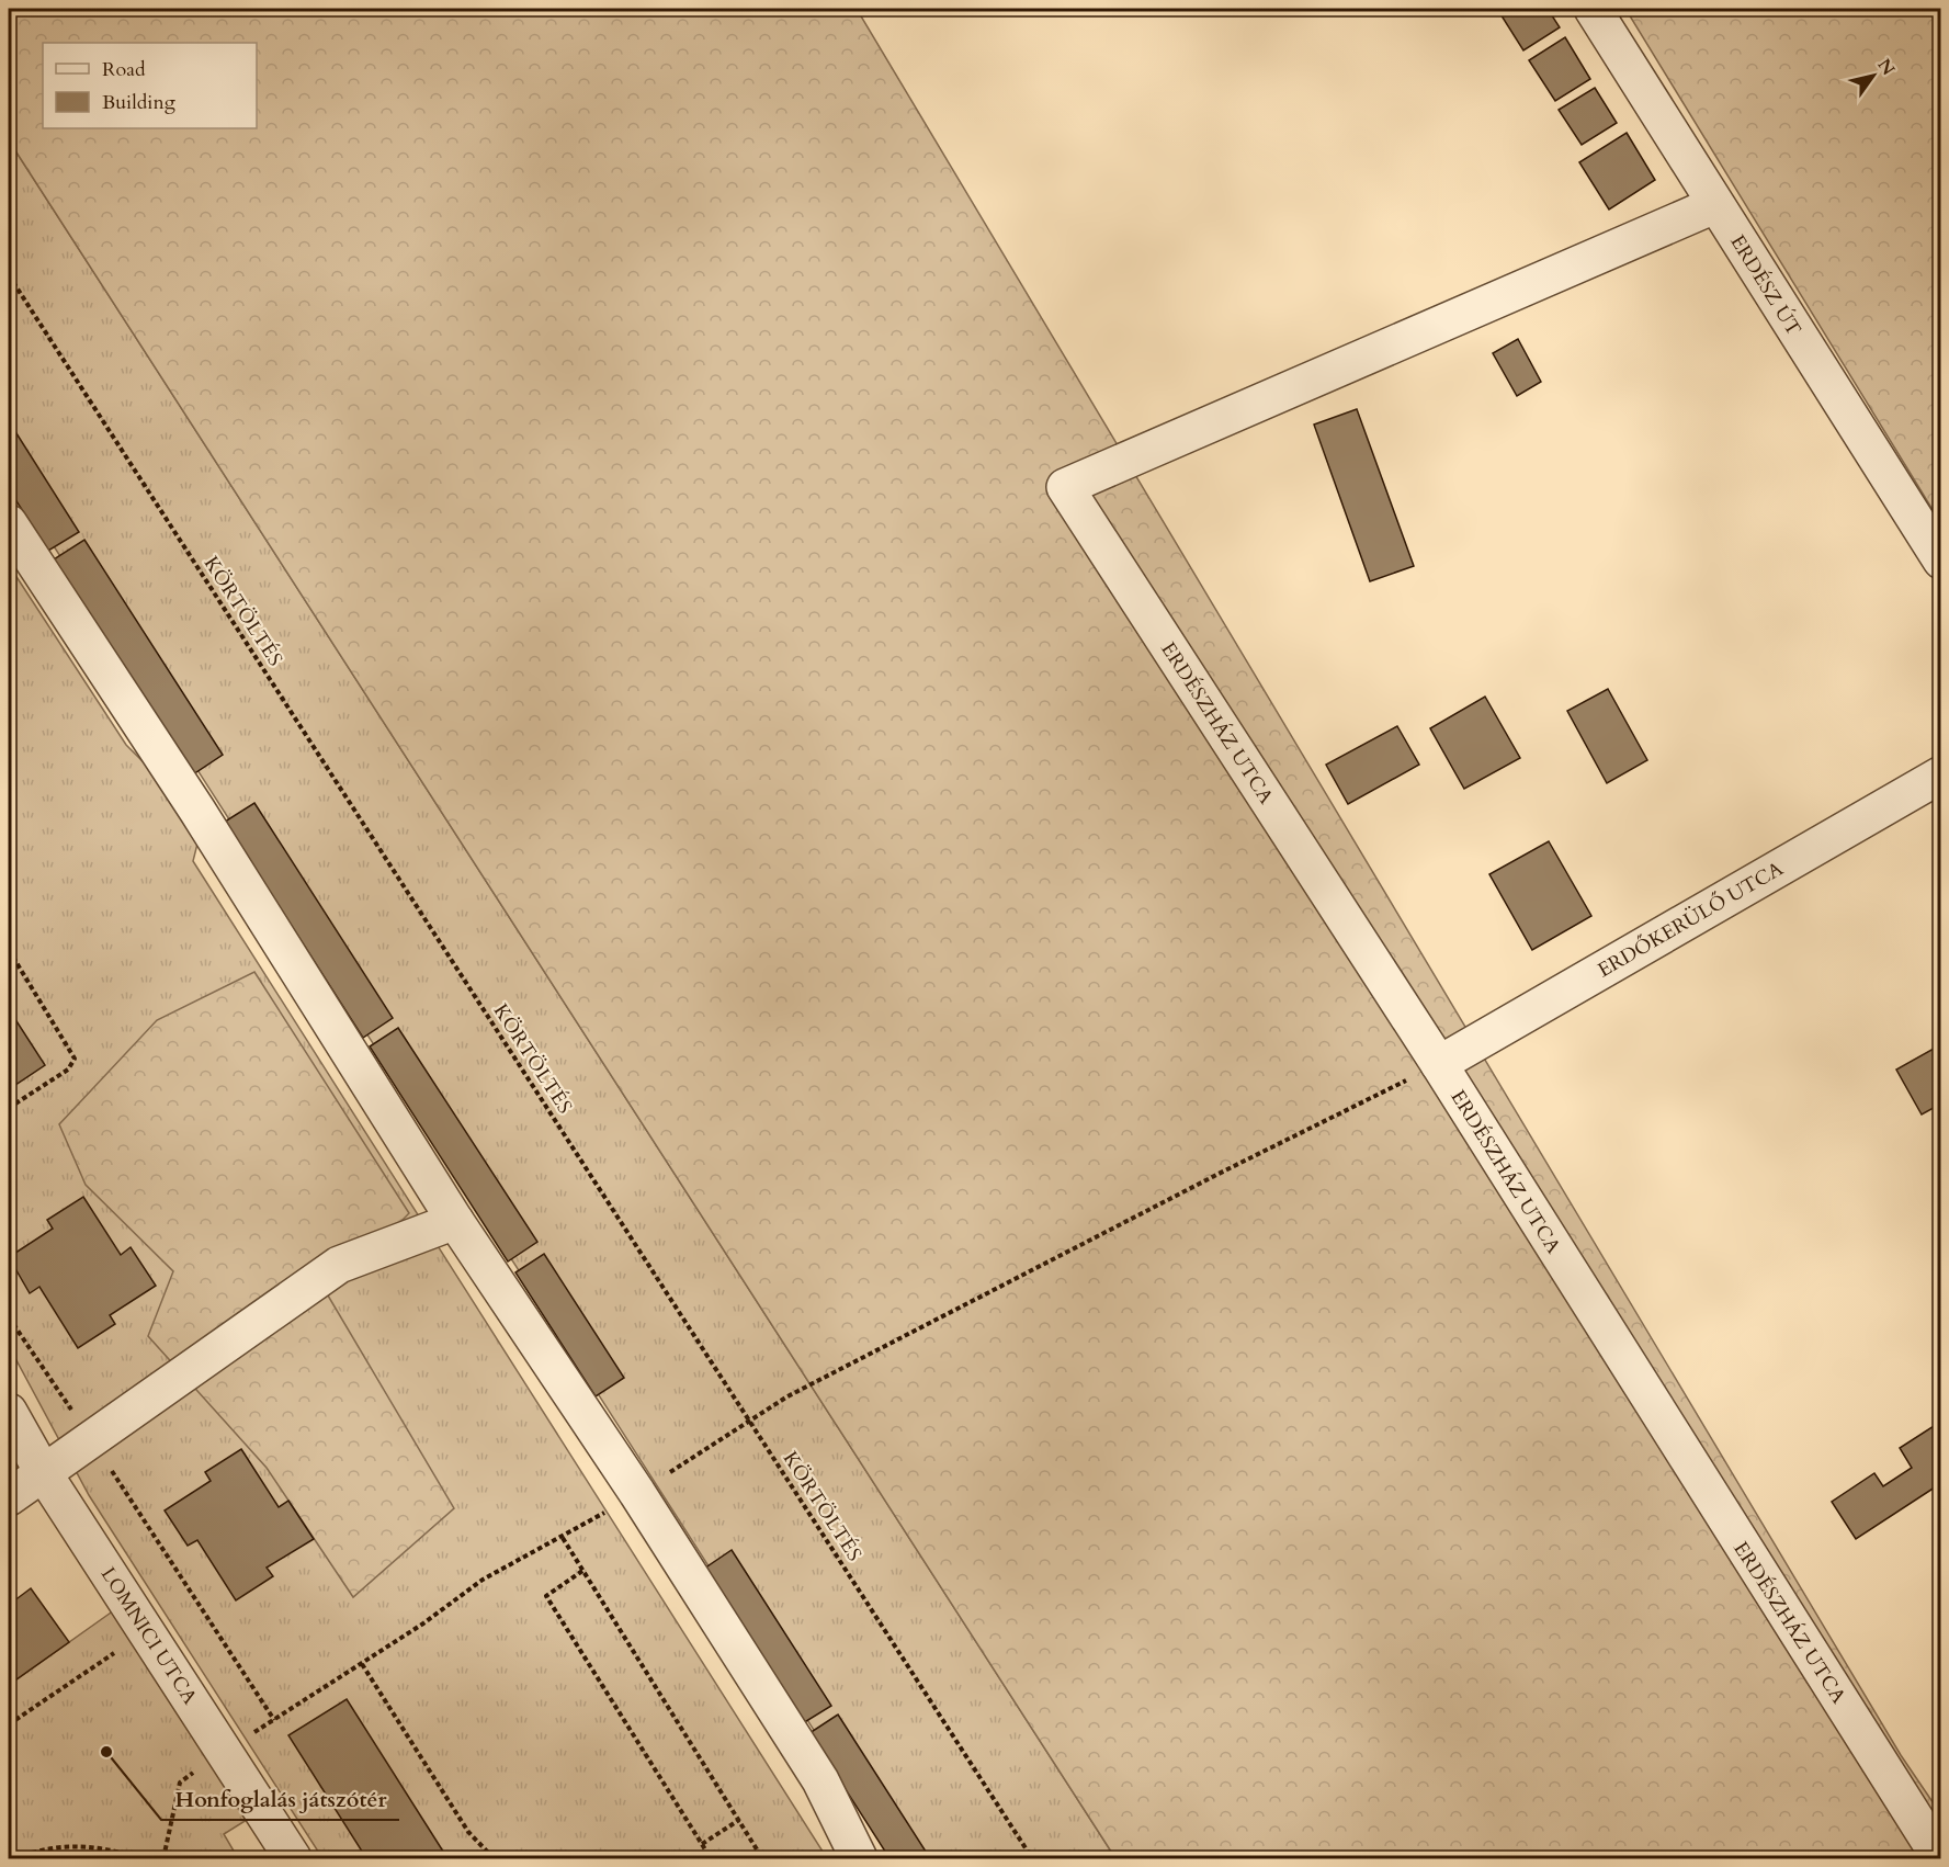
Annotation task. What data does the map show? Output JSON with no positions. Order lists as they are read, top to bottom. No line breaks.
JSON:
{"streets":{"street":["ERDÉSZ ÚT","ERDÉSZHÁZ UTCA","ERDŐKERÜLŐ UTCA","LOMNICI UTCA"],"path":["KÖRTÖLTÉS"]},"crossings":[["ERDÉSZ ÚT","ERDÉSZHÁZ UTCA"],["ERDÉSZHÁZ UTCA","ERDŐKERÜLŐ UTCA"]],"places":["Honfoglalás játszótér"],"legend":["Road","Building"],"north":"top right"}
